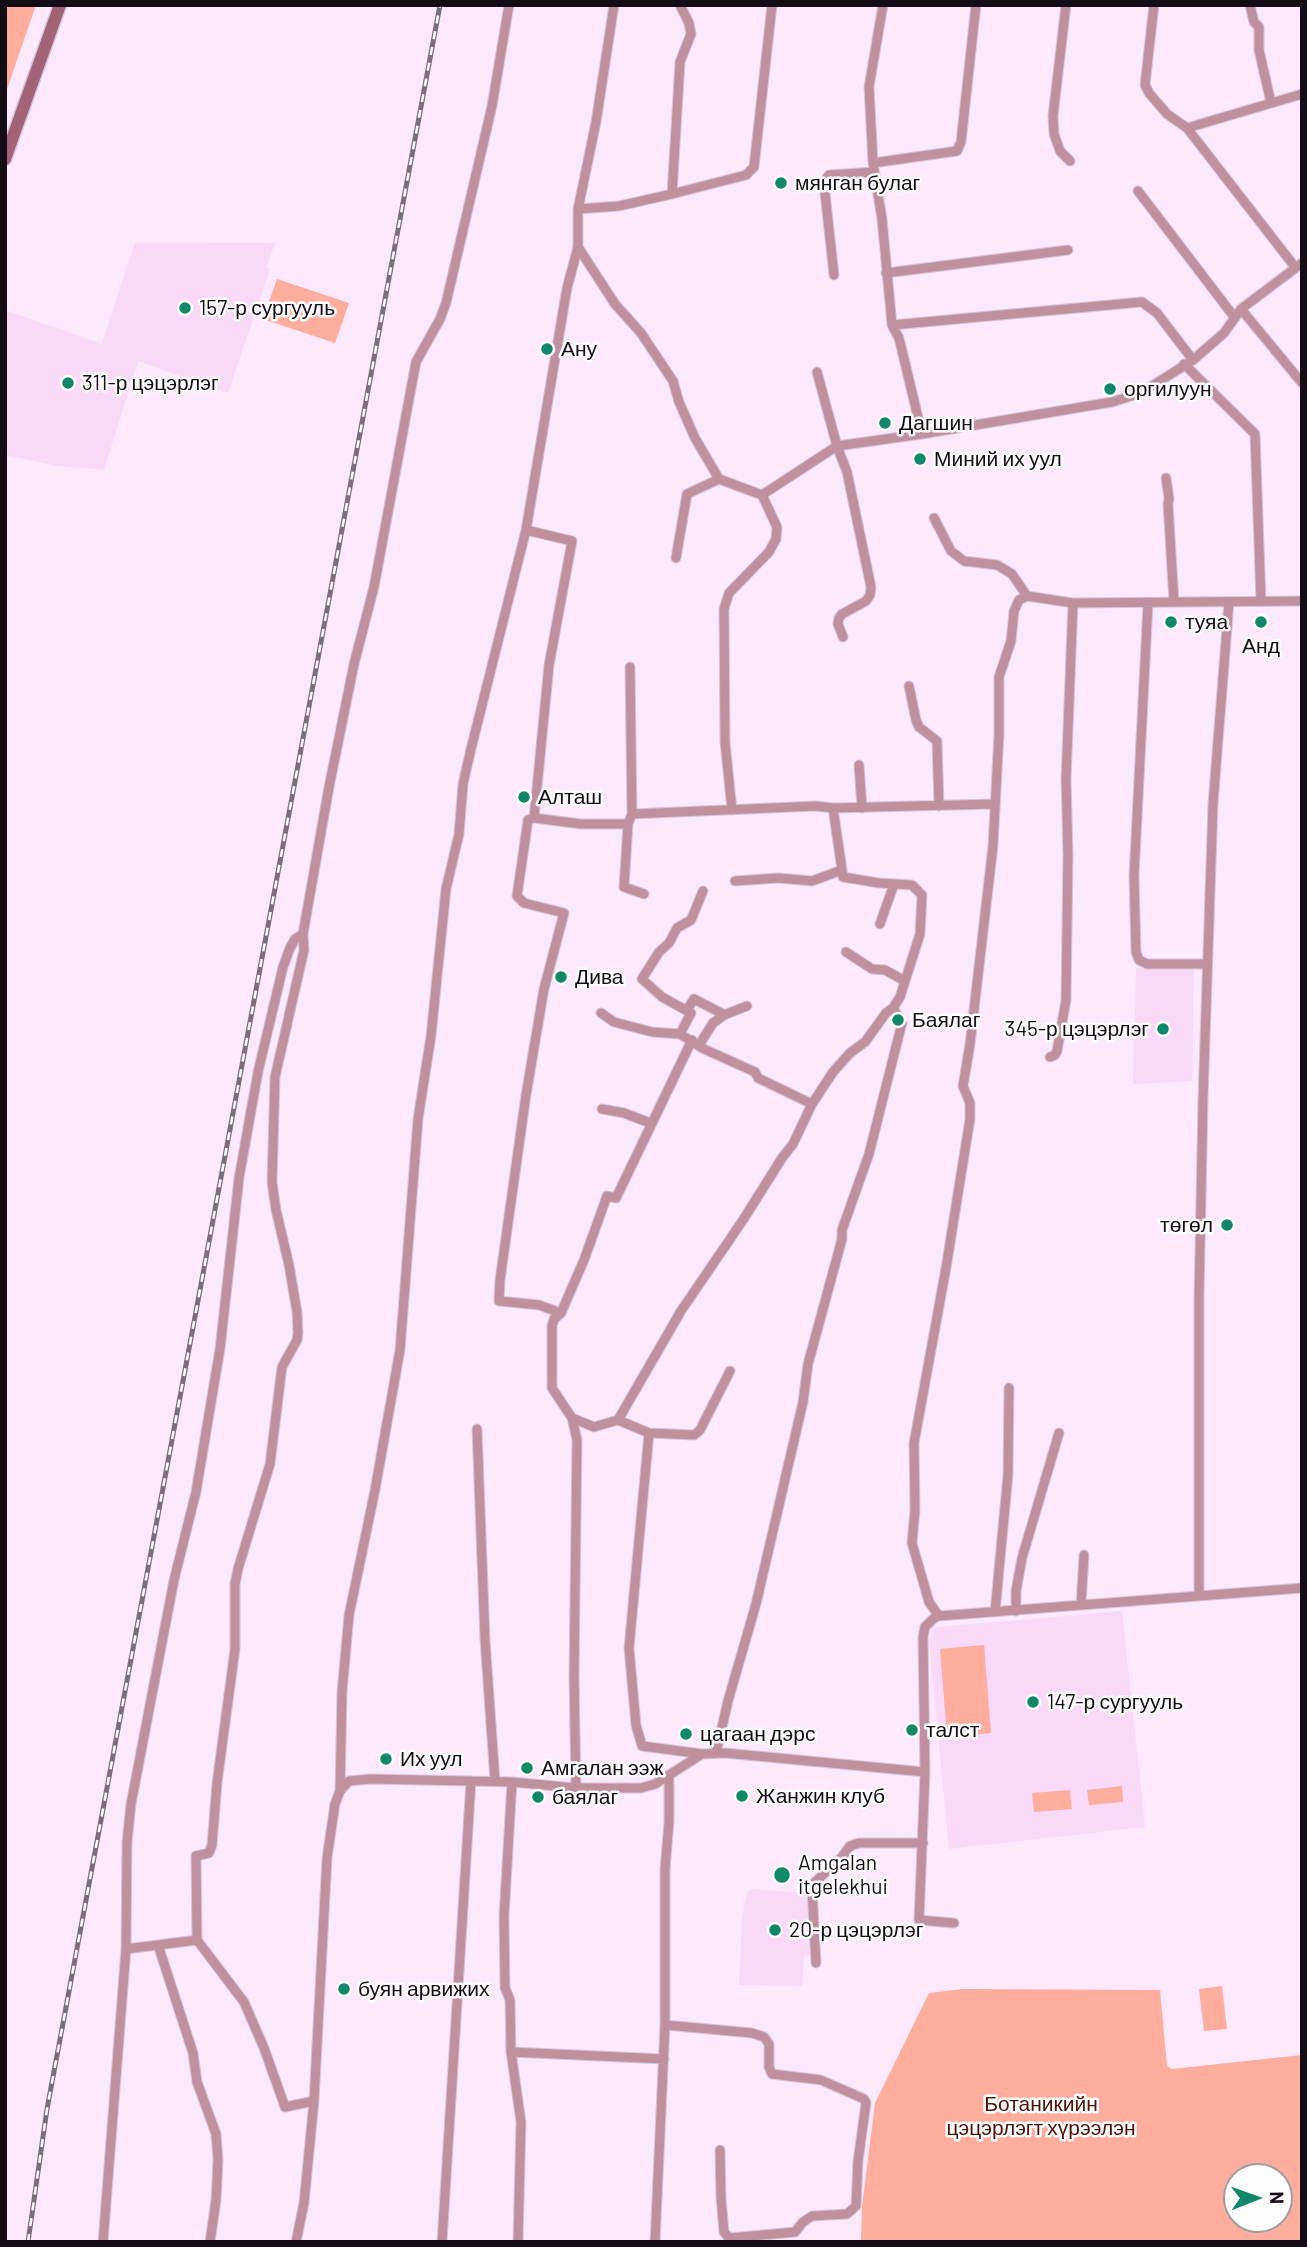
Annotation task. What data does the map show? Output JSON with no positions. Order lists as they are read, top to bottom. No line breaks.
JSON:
{"parks":["Ботаникийн цэцэрлэгт хүрээлэн"],"places":["мянган булаг","157-р сургууль","Ану","311-р цэцэрлэг","оргилуун","Дагшин","Миний их уул","туяа","Анд","Алташ","Дива","Баялаг","345-р цэцэрлэг","төгөл","147-р сургууль","талст","цагаан дэрс","Их уул","Амгалан ээж","Жанжин клуб","баялаг","Amgalan itgelekhui","20-р цэцэрлэг","буян арвижих"],"north":"right"}
